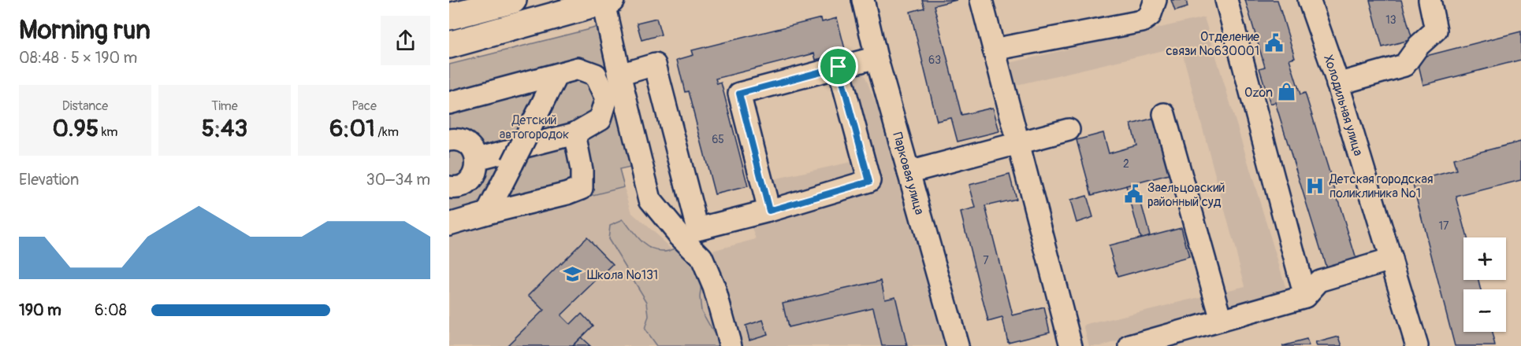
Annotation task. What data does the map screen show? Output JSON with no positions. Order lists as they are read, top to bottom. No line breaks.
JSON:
{"streets":{"street":["Холодильная улица","Парковая улица"]},"parks":["Детский автогородок"],"places":{"public building":["Отделение связи №630001","Заельцовский районный суд"],"shop":["Ozon"],"hospital":["Детская городская поликлиника №1"],"school or university":["Школа №131"]},"house_numbers":["13","63","65","2","17","7"],"page":{"heading":["Morning run","08:48 · 5 × 190 m"],"stats":[["Distance","0.95 km"],["Time","5:43"],["Pace","6:01 /km"]],"chart":["Elevation","30–34 m"],"map_buttons":["+","−"],"list":[{"name":"190 m","note":"6:08"}]}}
